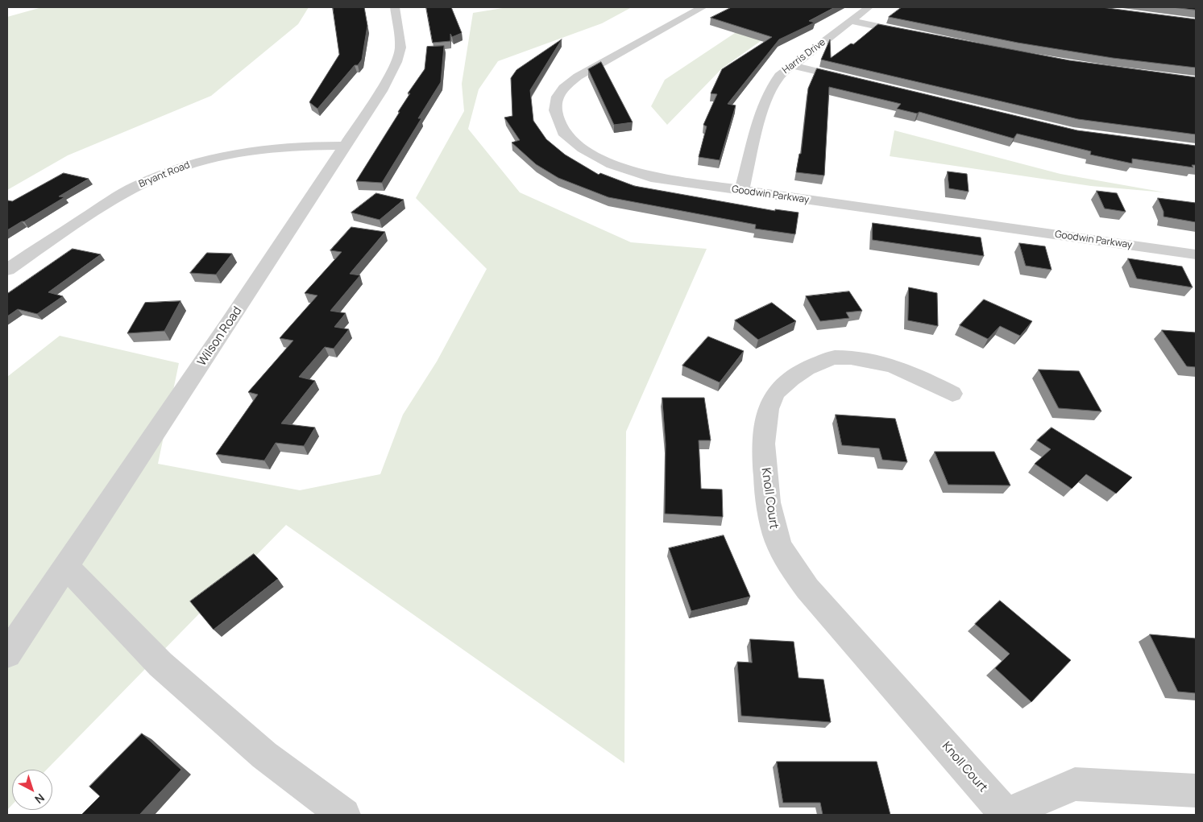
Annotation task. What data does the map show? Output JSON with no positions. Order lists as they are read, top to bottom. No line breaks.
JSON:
{"streets":{"street":["Harris Drive","Bryant Road","Goodwin Parkway","Wilson Road","Knoll Court"]},"crossings":[["Harris Drive","Goodwin Parkway"],["Bryant Road","Wilson Road"]],"north":"bottom right"}
